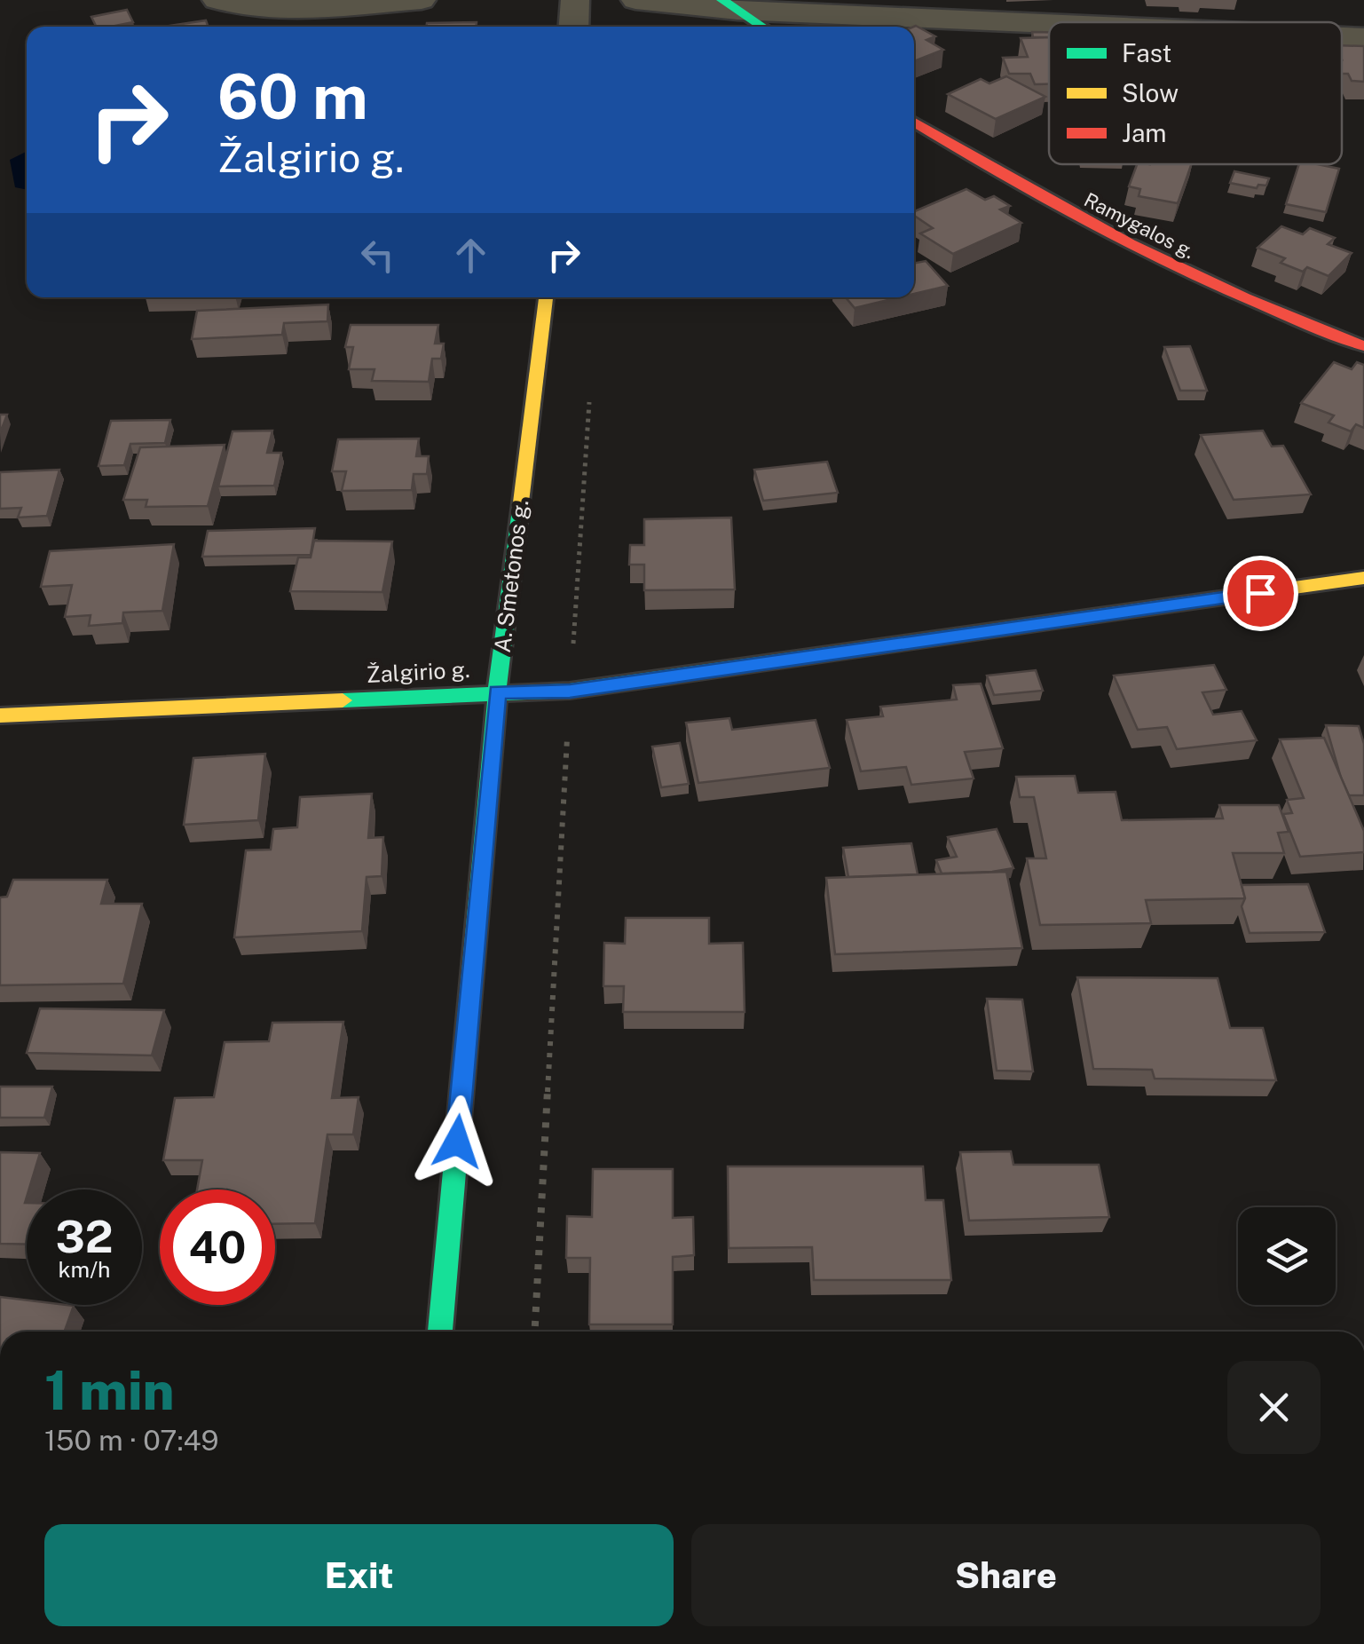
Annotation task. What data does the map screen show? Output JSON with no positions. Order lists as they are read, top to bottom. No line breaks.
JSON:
{"streets":{"street":["Ramygalos g.","A. Smetonos g.","Žalgirio g."]},"crossings":[["A. Smetonos g.","Žalgirio g."]],"legend":["Fast","Slow","Jam"],"page":{"turn":["60 m","Žalgirio g."],"speed":"32 km/h","limit":"40","heading":["1 min","150 m · 07:49"],"buttons":["Exit","Share"]}}
